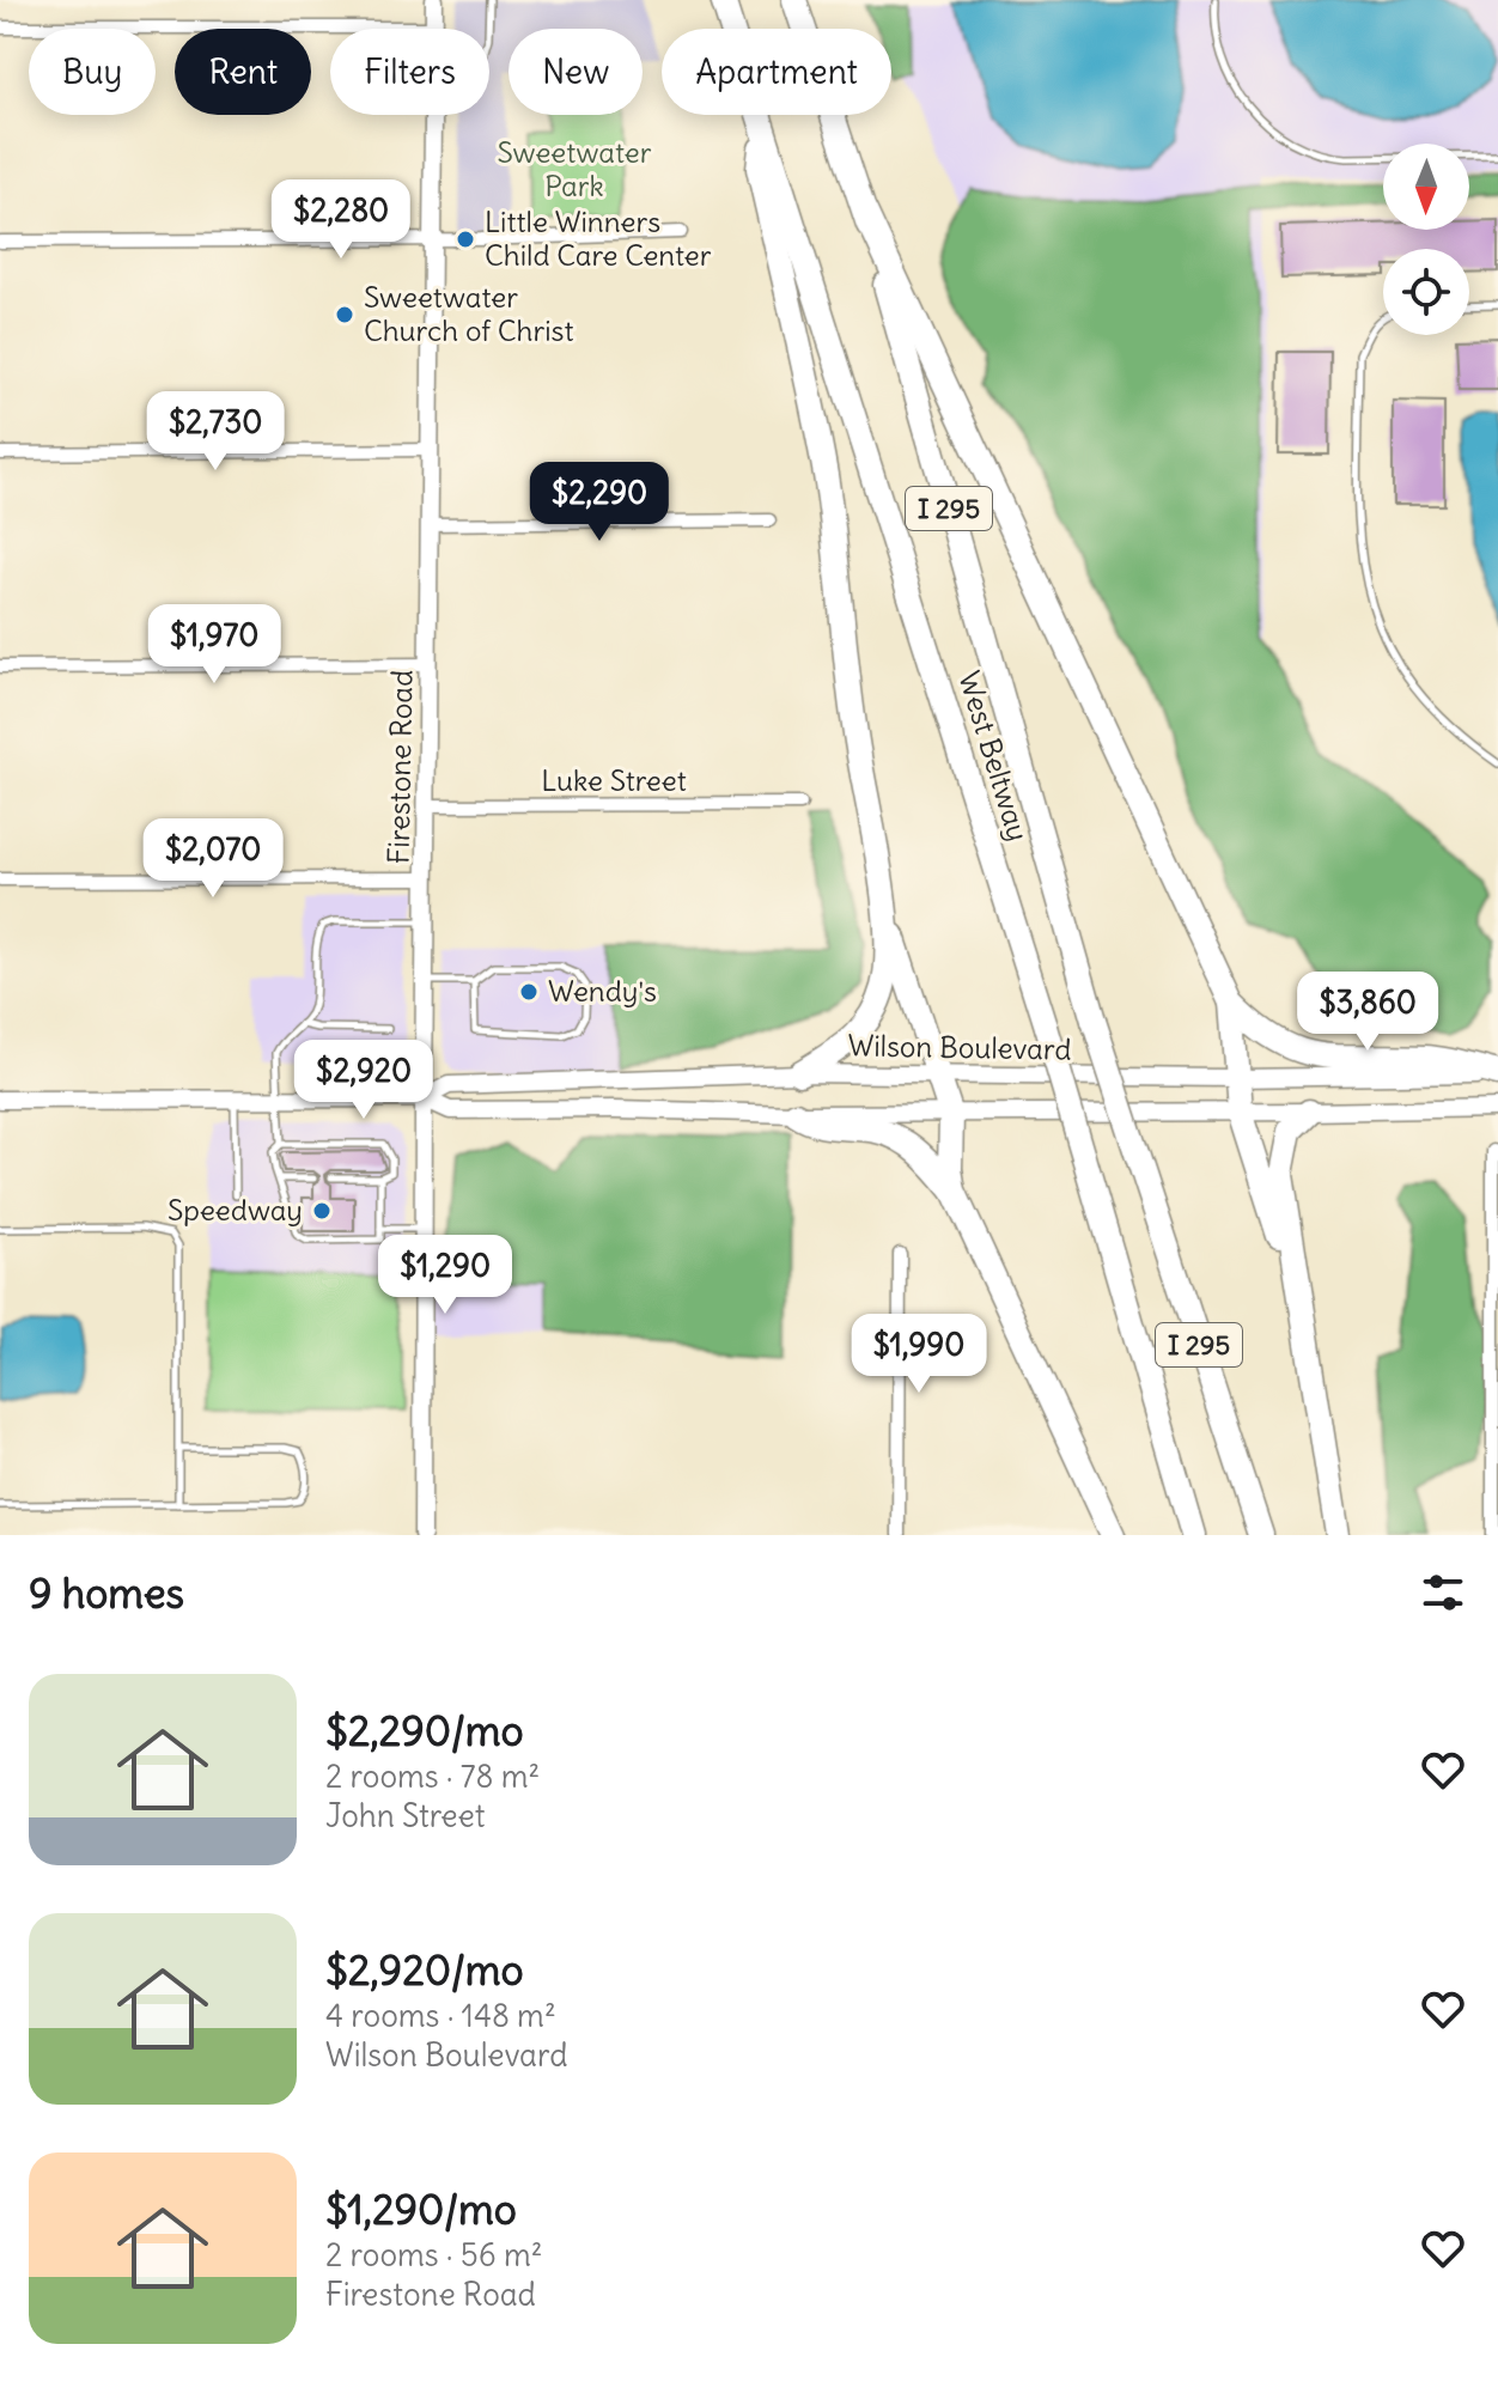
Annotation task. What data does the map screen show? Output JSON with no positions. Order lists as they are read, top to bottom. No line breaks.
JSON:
{"streets":{"highway":["I 295","West Beltway"],"main road":["Firestone Road","Wilson Boulevard"],"street":["Luke Street"]},"crossings":[["Firestone Road","Luke Street"],["Firestone Road","Wilson Boulevard"]],"parks":["Sweetwater Park"],"places":["Little Winners Child Care Center","Sweetwater Church of Christ","Wendy's","Speedway"],"north":"bottom","page":{"chip":["Buy","Rent","Filters","New","Apartment"],"price":["$2,280","$2,730","$2,290","$1,970","$2,070","$3,860","$2,920","$1,290","$1,990"],"heading":"9 homes","list":[{"name":"$2,290/mo","note":"2 rooms · 78 m² · John Street"},{"name":"$2,920/mo","note":"4 rooms · 148 m² · Wilson Boulevard"},{"name":"$1,290/mo","note":"2 rooms · 56 m² · Firestone Road"}]}}
